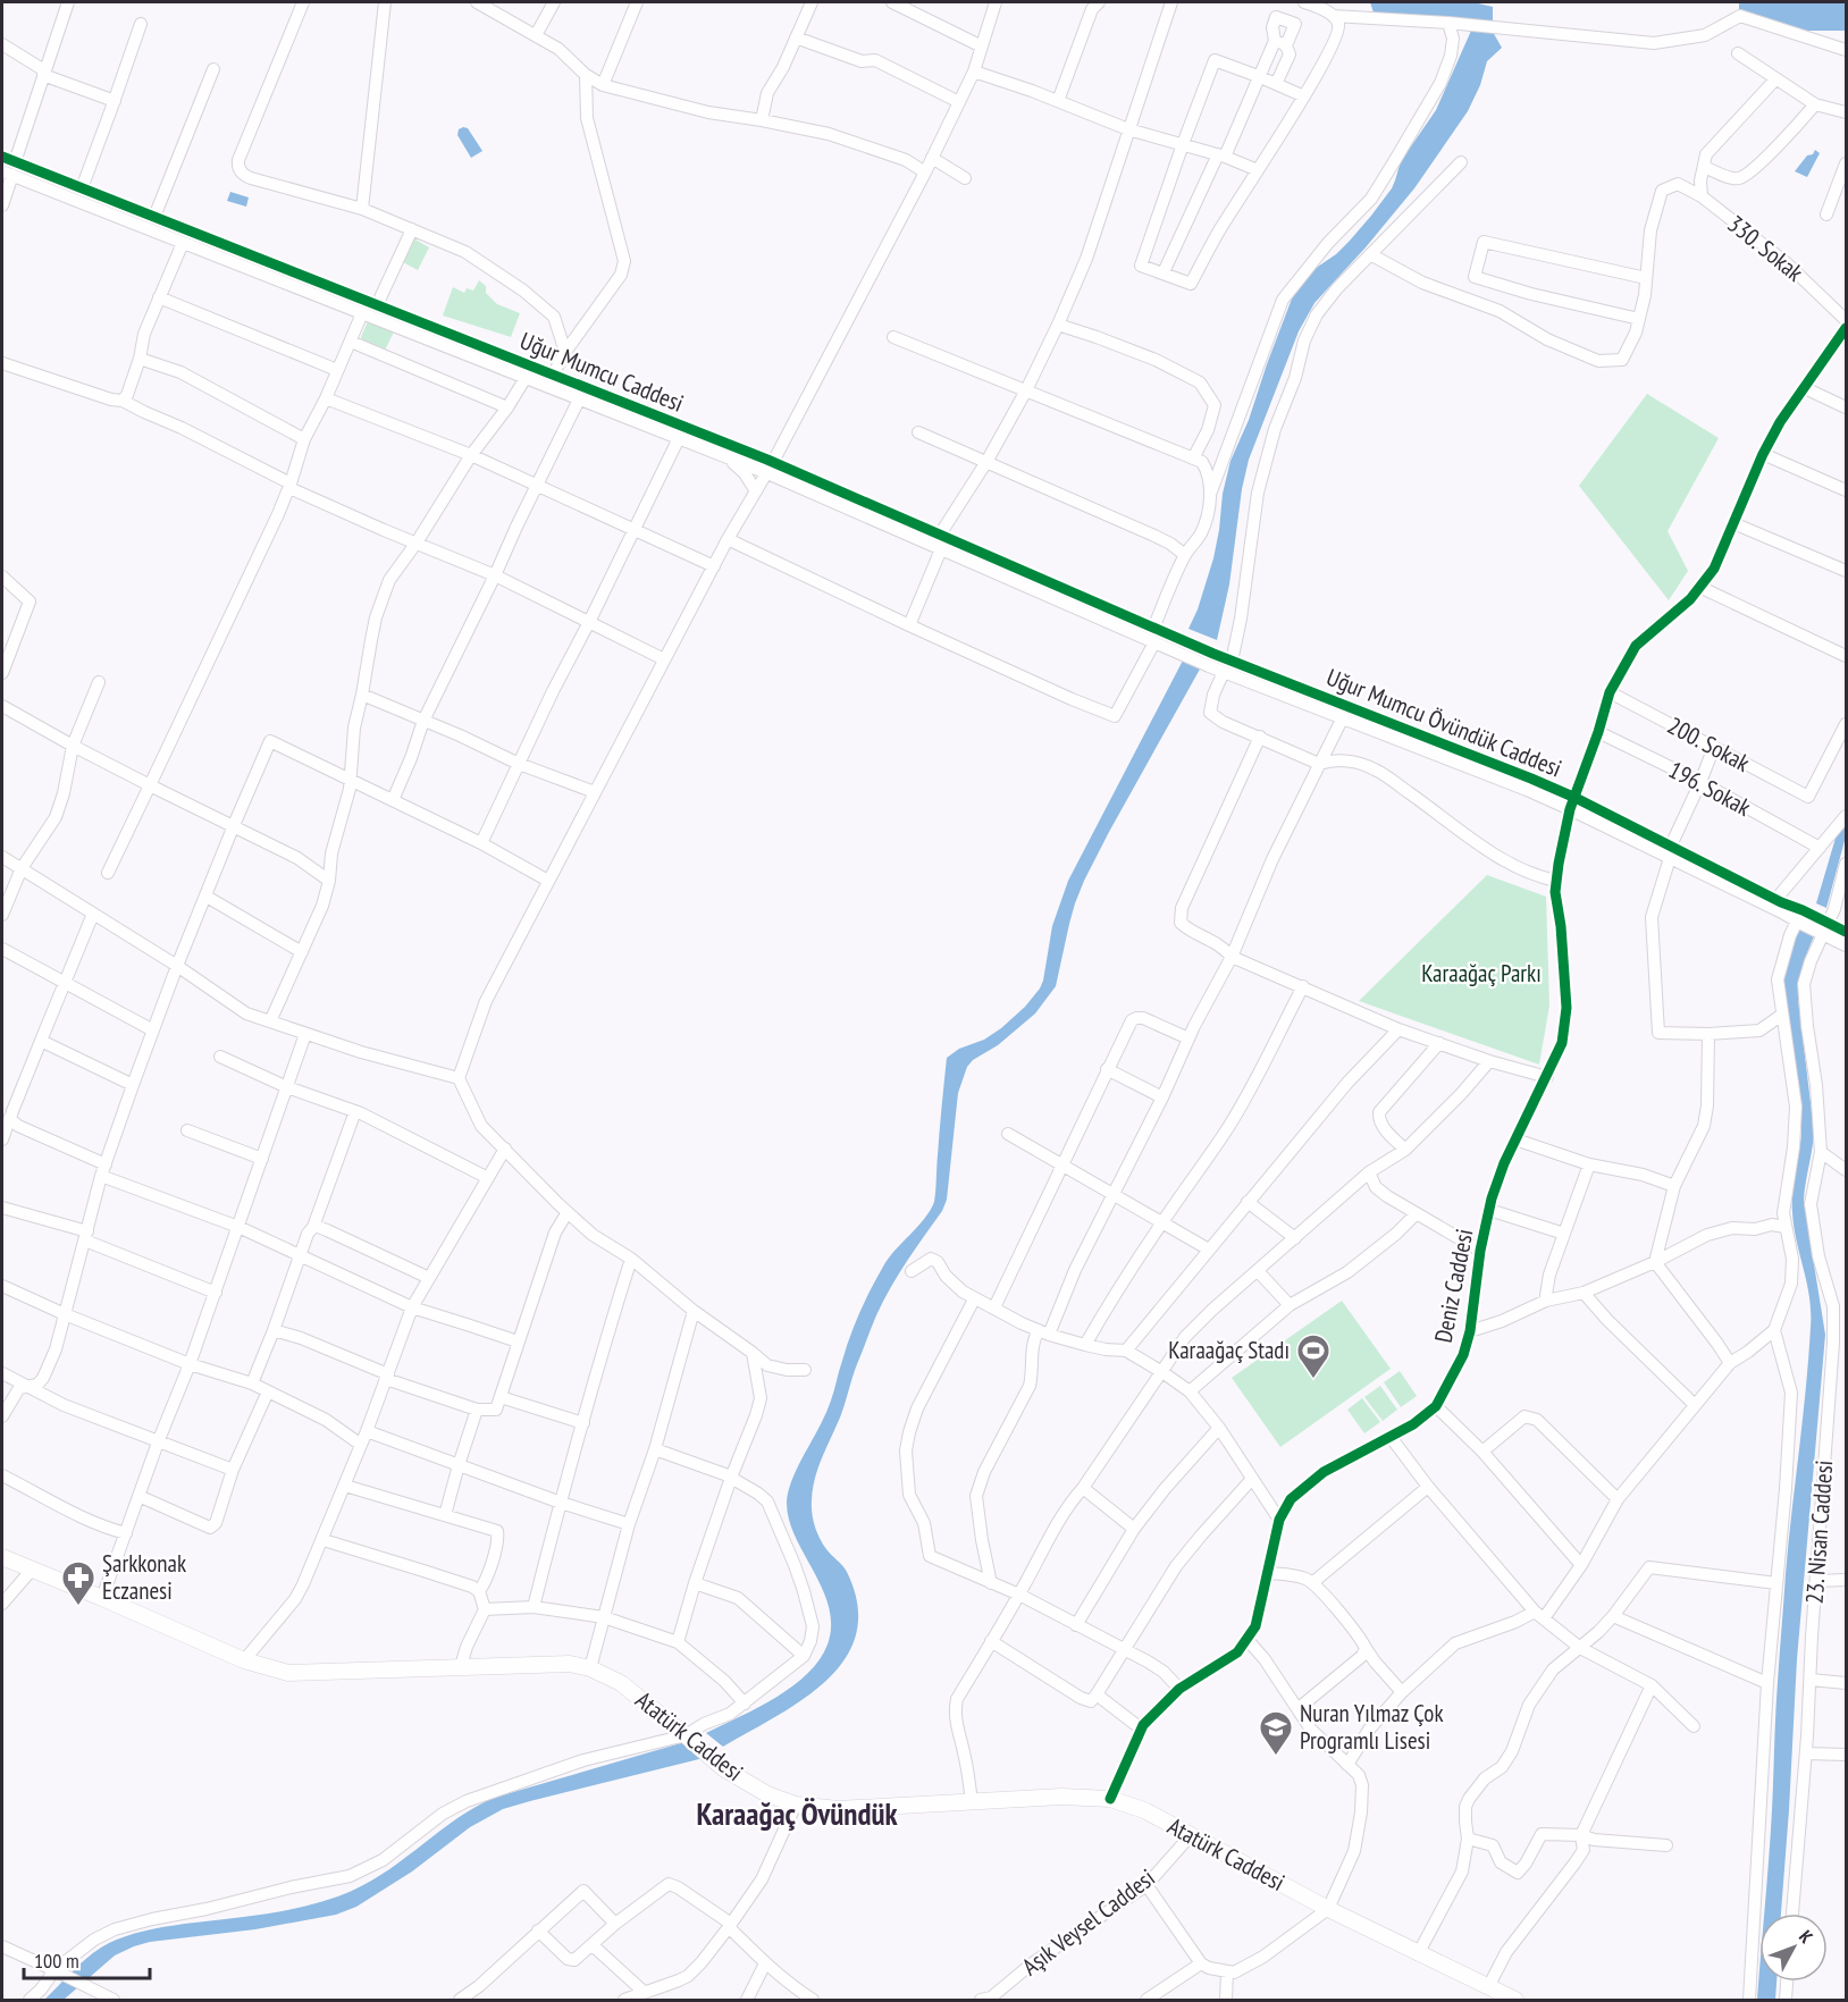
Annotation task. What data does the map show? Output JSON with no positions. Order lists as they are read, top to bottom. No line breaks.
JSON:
{"streets":{"main road":["Atatürk Caddesi"],"street":["330. Sokak","Uğur Mumcu Caddesi","Uğur Mumcu Övündük Caddesi","200. Sokak","196. Sokak","Deniz Caddesi","23. Nisan Caddesi","Aşık Veysel Caddesi"]},"crossings":[["Uğur Mumcu Caddesi","Uğur Mumcu Övündük Caddesi"],["Uğur Mumcu Övündük Caddesi","Deniz Caddesi"],["200. Sokak","Deniz Caddesi"],["196. Sokak","Deniz Caddesi"],["Deniz Caddesi","Atatürk Caddesi"],["Atatürk Caddesi","Aşık Veysel Caddesi"]],"districts":["Karaağaç Övündük"],"parks":["Karaağaç Parkı"],"places":{"sports":["Karaağaç Stadı"],"pharmacy":["Şarkkonak Eczanesi"],"school or university":["Nuran Yılmaz Çok Programlı Lisesi"]},"scale_bar":"100 m","north":"top right"}
